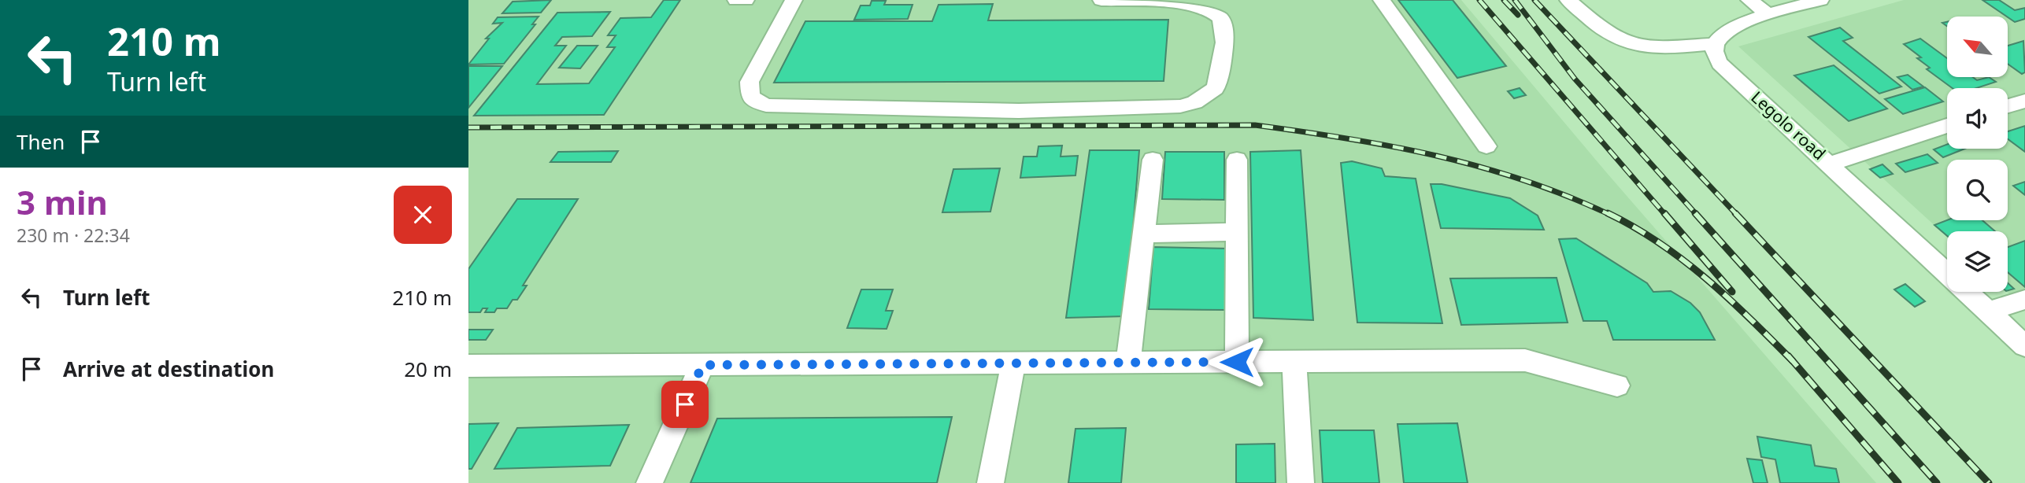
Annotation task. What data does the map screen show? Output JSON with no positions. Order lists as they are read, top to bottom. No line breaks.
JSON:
{"streets":{"street":["Legolo road"]},"north":"top left","page":{"turn":["210 m","Turn left"],"then":"Then","heading":["3 min","230 m · 22:34"],"list":[{"name":"Turn left","value":"210 m"},{"name":"Arrive at destination","value":"20 m"}]}}
